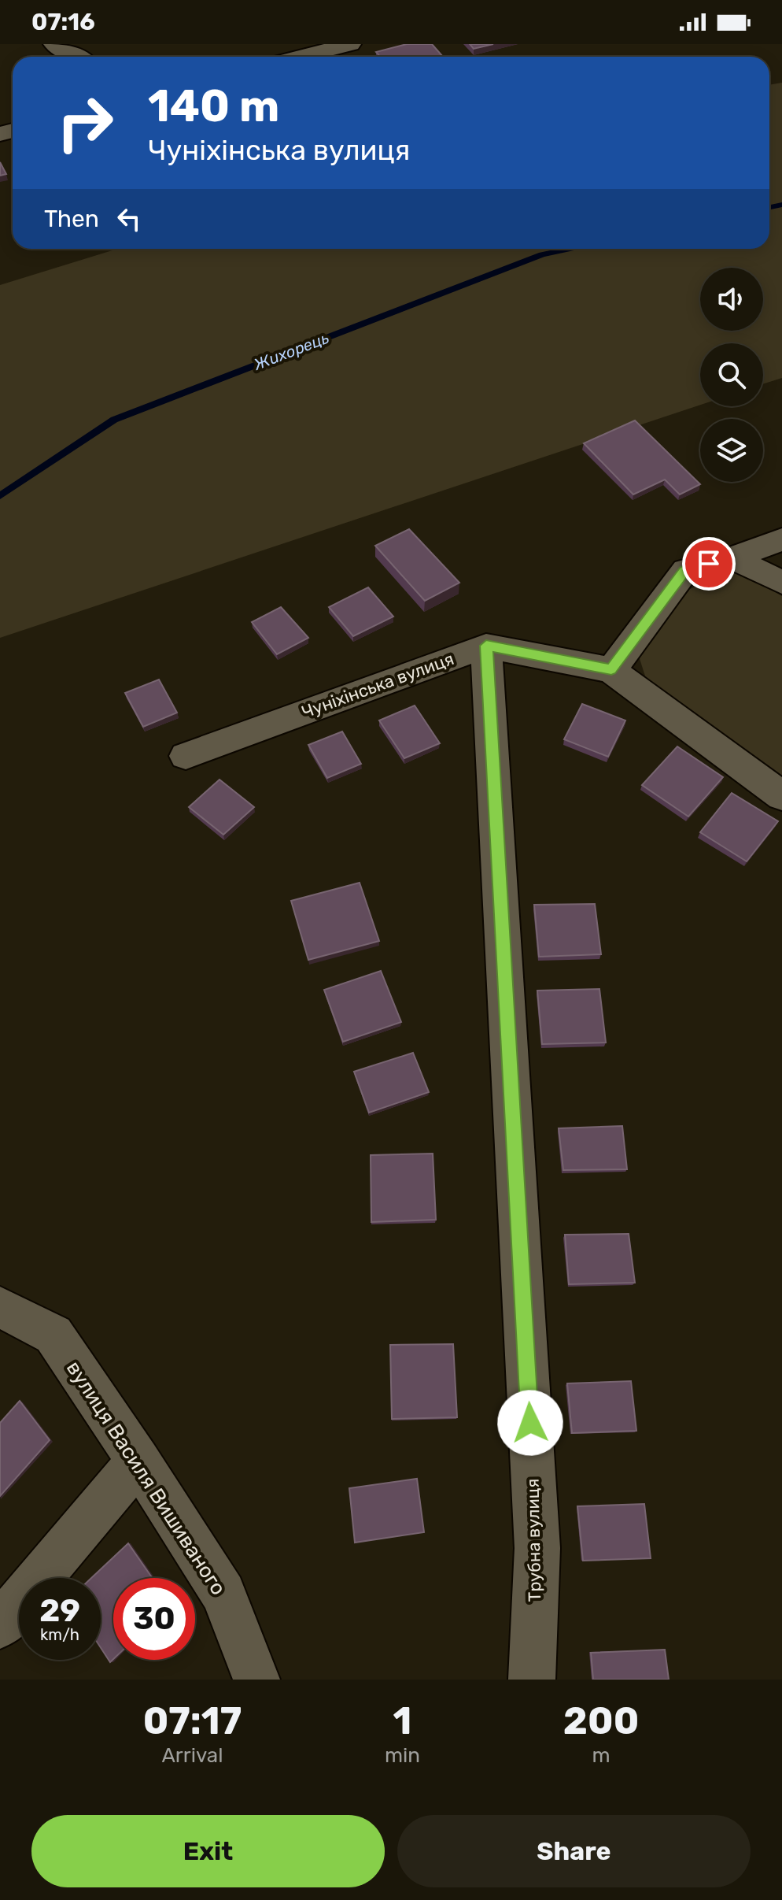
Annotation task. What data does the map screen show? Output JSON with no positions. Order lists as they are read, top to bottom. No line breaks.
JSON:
{"streets":{"street":["Чуніхінська вулиця","вулиця Василя Вишиваного","Трубна вулиця"]},"crossings":[["Чуніхінська вулиця","Трубна вулиця"]],"water":["Жихорець"],"page":{"status":"07:16","turn":["140 m","Чуніхінська вулиця"],"then":"Then","speed":"29 km/h","limit":"30","eta":["07:17","Arrival","1","min","200","m"],"buttons":["Exit","Share"]}}
